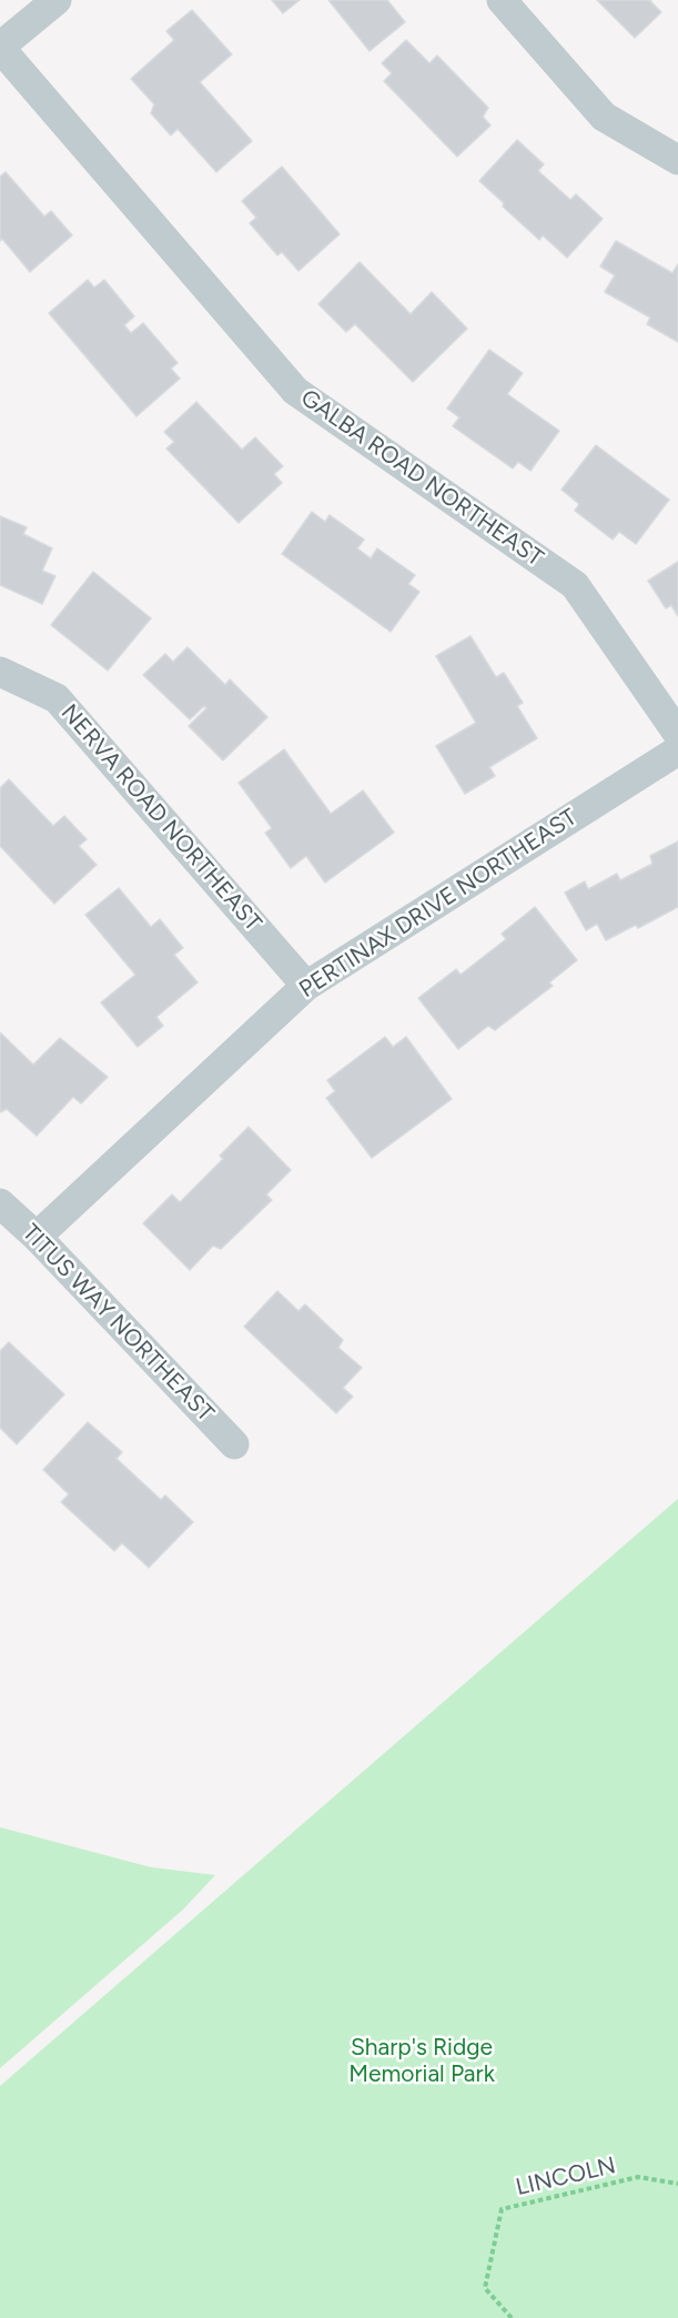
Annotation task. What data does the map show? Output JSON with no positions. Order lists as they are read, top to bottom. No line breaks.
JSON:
{"streets":{"street":["GALBA ROAD NORTHEAST","NERVA ROAD NORTHEAST","PERTINAX DRIVE NORTHEAST","TITUS WAY NORTHEAST"],"path":["LINCOLN"]},"crossings":[["NERVA ROAD NORTHEAST","PERTINAX DRIVE NORTHEAST"],["PERTINAX DRIVE NORTHEAST","TITUS WAY NORTHEAST"]],"parks":["Sharp's Ridge Memorial Park"]}
